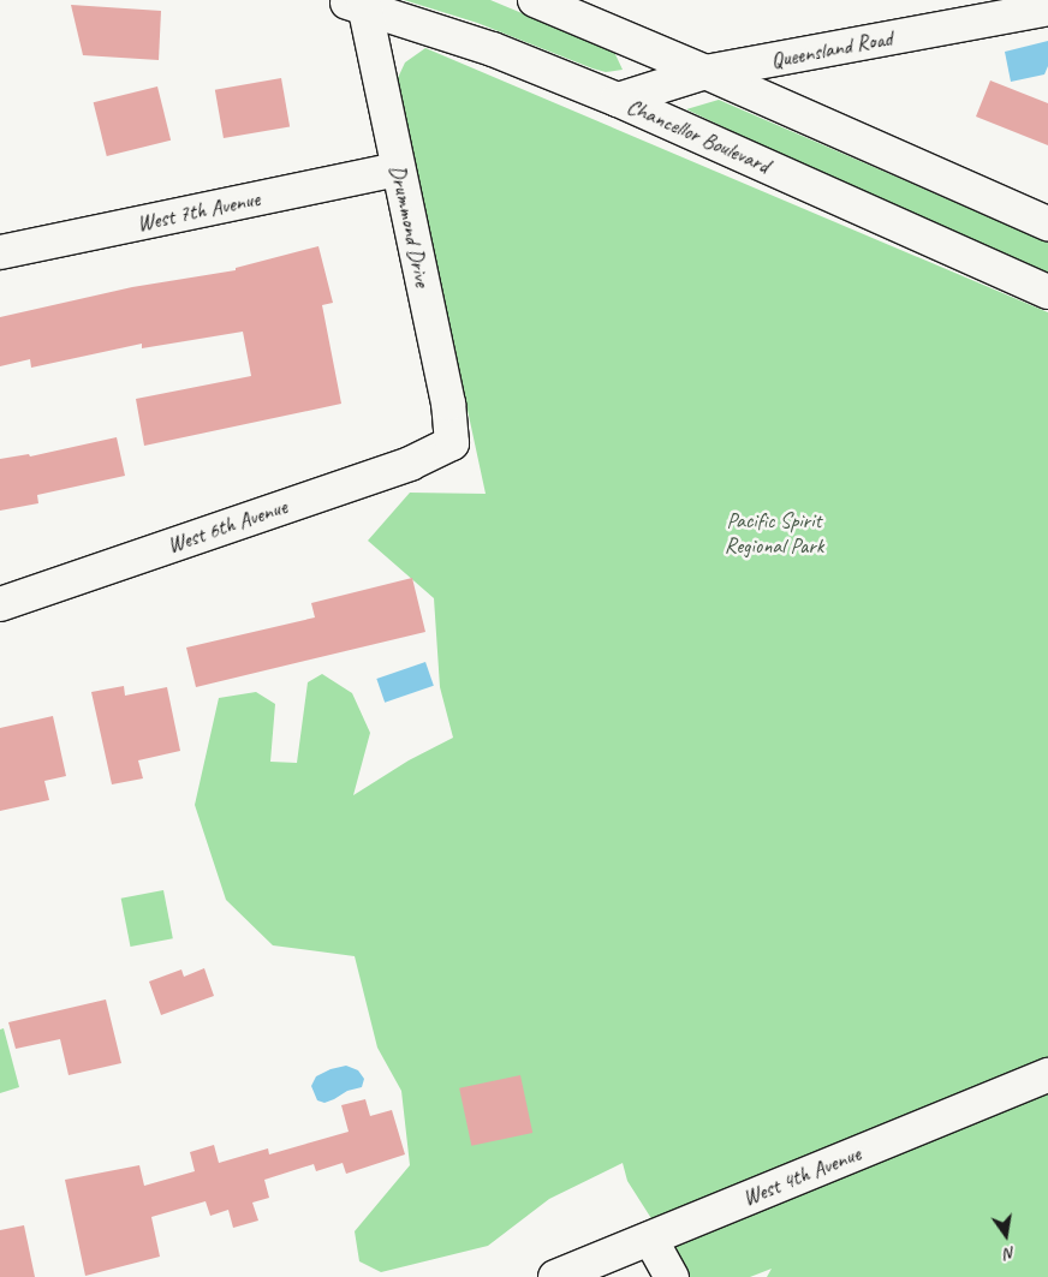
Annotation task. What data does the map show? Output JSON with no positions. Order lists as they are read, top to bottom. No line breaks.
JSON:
{"streets":{"street":["Queensland Road","Chancellor Boulevard","West 7th Avenue","Drummond Drive","West 6th Avenue","West 4th Avenue"]},"crossings":[["Queensland Road","Chancellor Boulevard"],["Chancellor Boulevard","Drummond Drive"],["West 7th Avenue","Drummond Drive"],["Drummond Drive","West 6th Avenue"]],"parks":["Pacific Spirit Regional Park"],"north":"bottom"}
